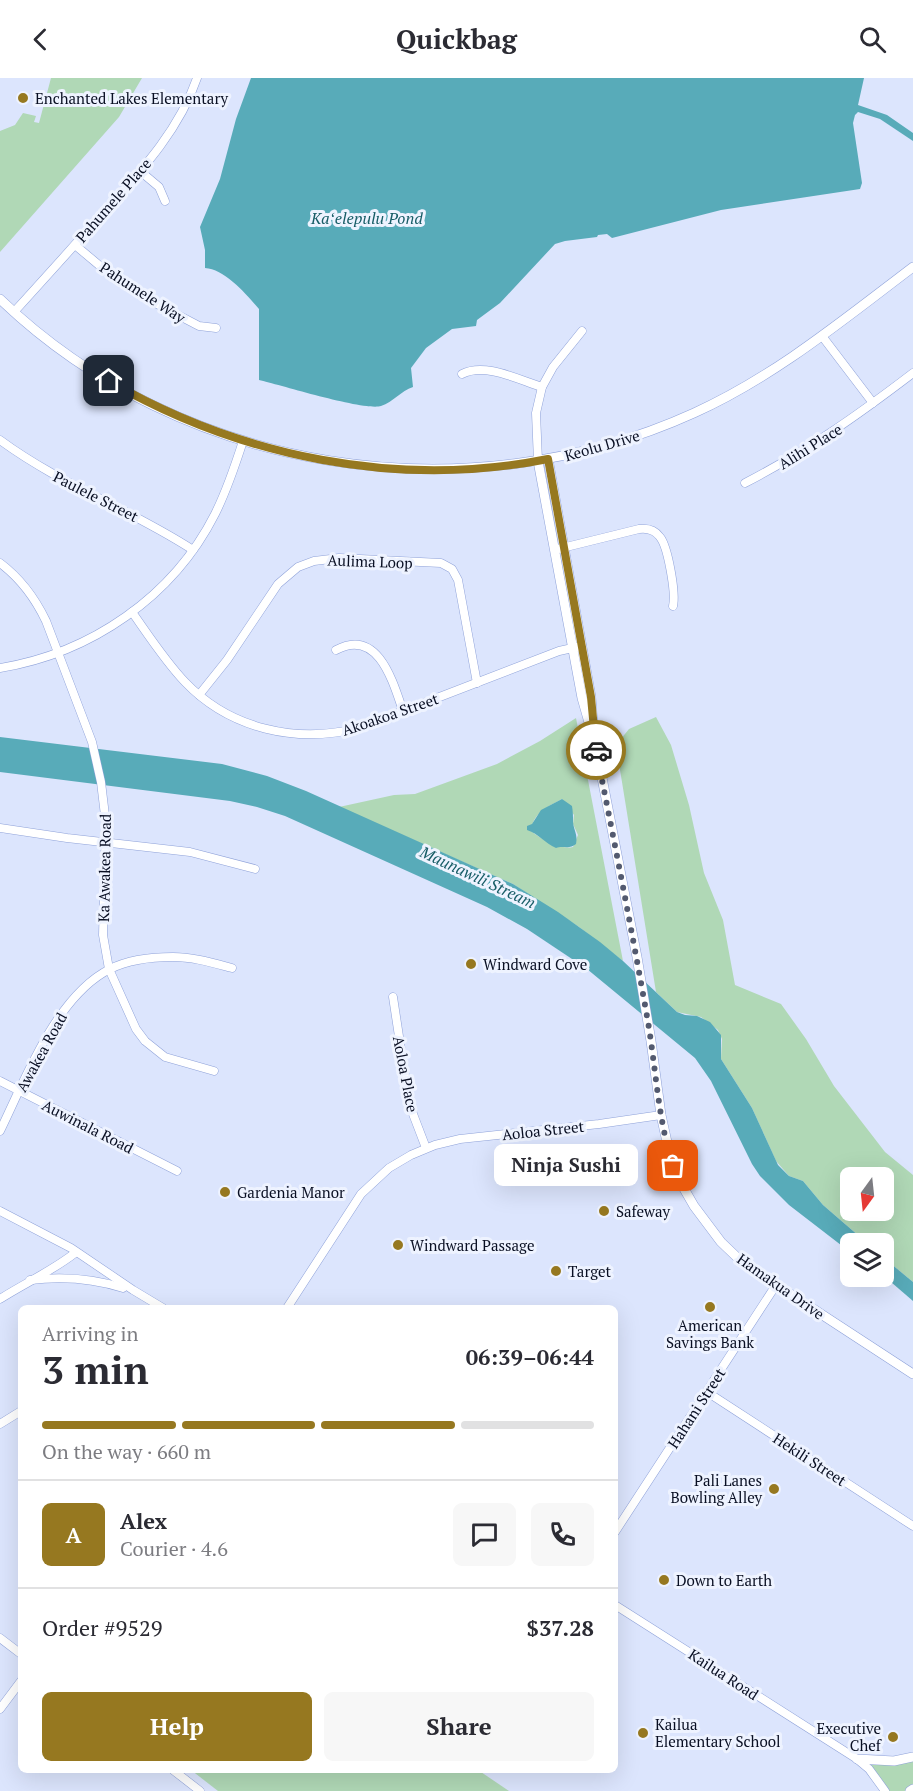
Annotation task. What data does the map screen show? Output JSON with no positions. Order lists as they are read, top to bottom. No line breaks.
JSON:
{"streets":{"main road":["Keolu Drive","Hamakua Drive"],"street":["Pahumele Place","Pahumele Way","Alihi Place","Paulele Street","Aulima Loop","Akoakoa Street","Ka Awakea Road","Awakea Road","Aoloa Place","Auwinala Road","Aoloa Street","Hahani Street","Hekili Street","Kailua Road"]},"crossings":[["Pahumele Place","Pahumele Way"],["Pahumele Place","Keolu Drive"],["Keolu Drive","Hamakua Drive"],["Aulima Loop","Akoakoa Street"],["Akoakoa Street","Hamakua Drive"],["Ka Awakea Road","Awakea Road"],["Awakea Road","Auwinala Road"],["Aoloa Place","Aoloa Street"],["Aoloa Street","Hamakua Drive"],["Hamakua Drive","Hahani Street"],["Hahani Street","Hekili Street"]],"water":["Kaʻelepulu Pond","Maunawili Stream"],"places":["Enchanted Lakes Elementary","Windward Cove","Ninja Sushi","Gardenia Manor","Safeway","Windward Passage","Target","American Savings Bank","Pali Lanes Bowling Alley","Down to Earth","Kailua Elementary School","Executive Chef"],"north":"bottom","page":{"header":"Quickbag","bubble":"Ninja Sushi","heading":["3 min","Arriving in","06:39–06:44"],"panel":["Alex","Courier · 4.6","Order #9529","$37.28"],"bar":"On the way · 660 m","round":"A","buttons":["Help","Share"]}}
